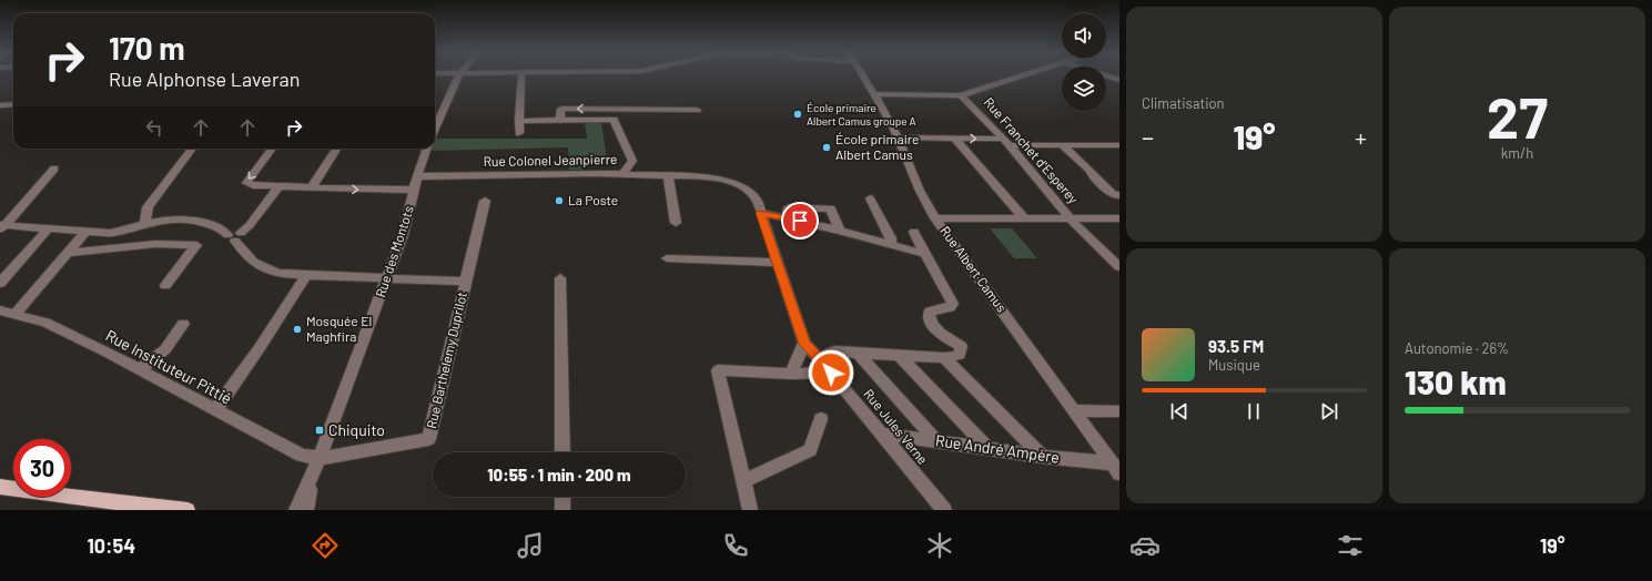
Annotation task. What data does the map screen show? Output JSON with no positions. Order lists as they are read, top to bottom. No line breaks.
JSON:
{"streets":{"street":["Rue Franchet d'Esperey","Rue Colonel Jeanpierre","Rue des Montots","Rue Albert Camus","Rue Barthelemy Duprilot","Rue Instituteur Pittié","Rue Jules Verne","Rue André Ampère"]},"crossings":[["Rue Colonel Jeanpierre","Rue des Montots"],["Rue Colonel Jeanpierre","Rue Jules Verne"],["Rue des Montots","Rue Barthelemy Duprilot"],["Rue des Montots","Rue Instituteur Pittié"],["Rue Albert Camus","Rue André Ampère"],["Rue Barthelemy Duprilot","Rue Instituteur Pittié"],["Rue Jules Verne","Rue André Ampère"]],"places":{"other":["École primaire Albert Camus groupe A","École primaire Albert Camus","La Poste","Mosquée El Maghfira"],"transit":["Chiquito"]},"page":{"tile":["Climatisation",["27","km/h"],["Autonomie · 26%","130 km"]],"turn":["170 m","Rue Alphonse Laveran"],"heat":["−","19°","+"],"song":["93.5 FM","Musique"],"limit":"30","trip":"10:55 · 1 min · 200 m","tabs":["10:54","19°"]}}
